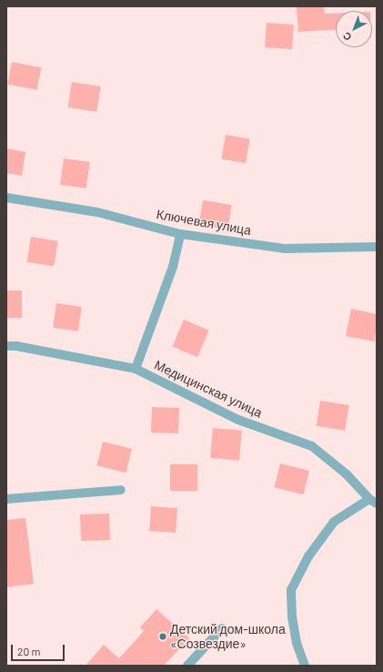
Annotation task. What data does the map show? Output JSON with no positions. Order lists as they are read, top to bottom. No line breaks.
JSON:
{"streets":{"street":["Ключевая улица","Медицинская улица"]},"places":["Детский дом-школа «Созвездие»"],"scale_bar":"20 m","north":"bottom left"}
